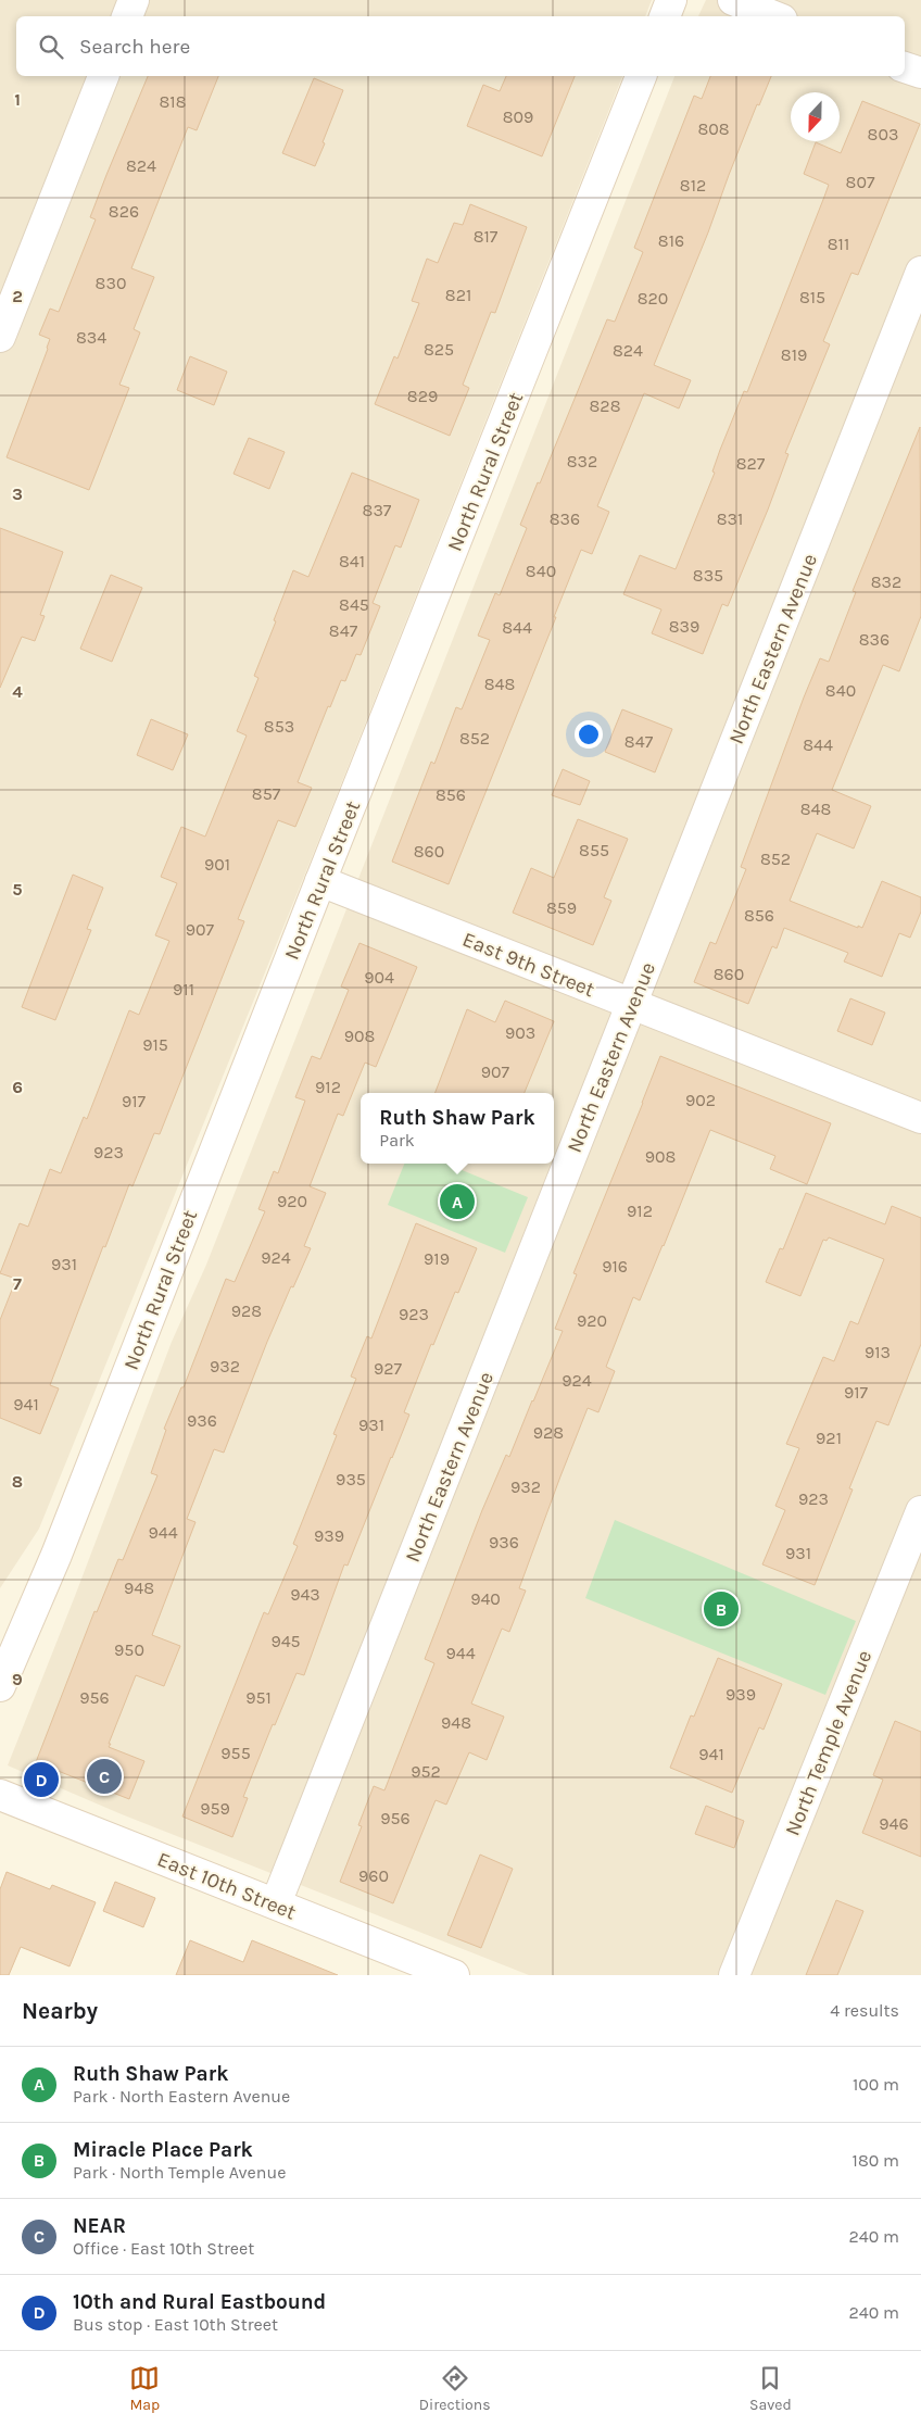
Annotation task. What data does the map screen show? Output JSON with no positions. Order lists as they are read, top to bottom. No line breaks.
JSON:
{"streets":{"street":["North Rural Street","North Eastern Avenue","East 9th Street","North Temple Avenue","East 10th Street"]},"crossings":[["North Rural Street","East 9th Street"],["North Eastern Avenue","East 9th Street"],["North Eastern Avenue","East 10th Street"]],"house_numbers":["818","809","808","803","824","807","812","826","817","816","811","830","821","815","820","834","825","824","819","829","828","832","827","837","836","831","841","840","835","832","845","839","844","847","836","848","840","853","852","847","844","857","856","848","855","860","852","901","859","856","907","860","904","911","903","908","915","907","912","902","917","923","908","920","912","924","919","931","916","928","923","920","913","932","927","924","917","941","936","931","928","921","935","932","923","944","939","936","931","948","943","940","945","950","944","939","956","951","948","955","941","952","959","956","946","960"],"north":"bottom","page":{"search":"Search here","popup":["Ruth Shaw Park","Park"],"pins":["A","B","C","D"],"heading":["Nearby","4 results"],"list":[{"mark":"A","name":"Ruth Shaw Park","note":"Park · North Eastern Avenue","value":"100 m"},{"mark":"B","name":"Miracle Place Park","note":"Park · North Temple Avenue","value":"180 m"},{"mark":"C","name":"NEAR","note":"Office · East 10th Street","value":"240 m"},{"mark":"D","name":"10th and Rural Eastbound","note":"Bus stop · East 10th Street","value":"240 m"}],"nav":["Map","Directions","Saved"]},"grid":{"rows":["1","2","3","4","5","6","7","8","9"]}}
